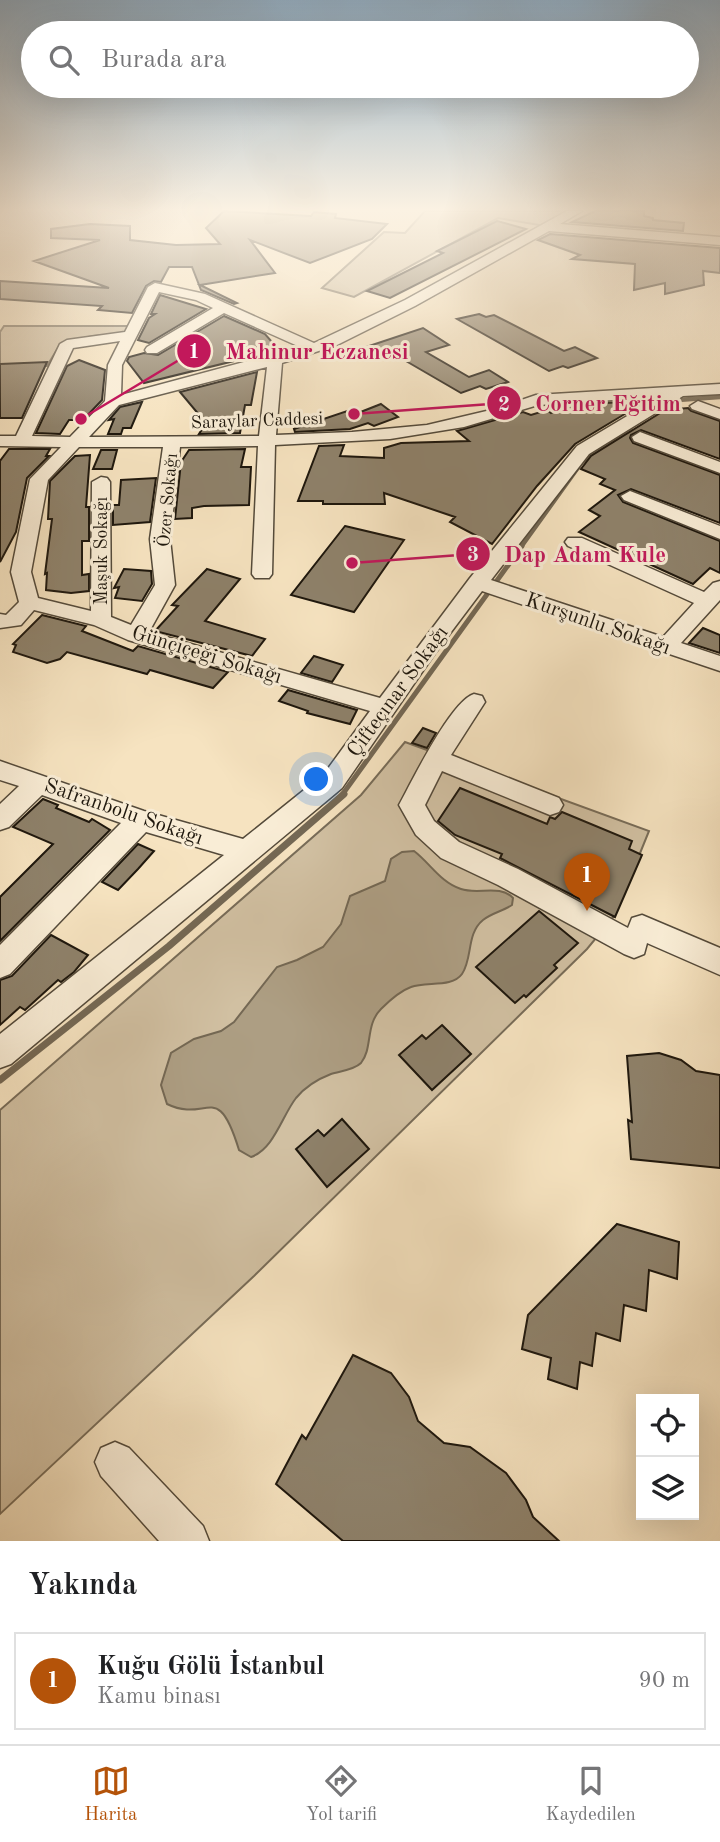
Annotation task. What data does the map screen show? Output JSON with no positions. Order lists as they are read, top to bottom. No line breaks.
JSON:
{"streets":{"street":["Saraylar Caddesi","Özer Sokağı","Maşuk Sokağı","Kurşunlu Sokağı","Günçiçeği Sokağı","Çifteçınar Sokağı","Safranbolu Sokağı"]},"crossings":[["Saraylar Caddesi","Özer Sokağı"],["Saraylar Caddesi","Çifteçınar Sokağı"],["Özer Sokağı","Günçiçeği Sokağı"],["Maşuk Sokağı","Günçiçeği Sokağı"],["Kurşunlu Sokağı","Çifteçınar Sokağı"],["Günçiçeği Sokağı","Çifteçınar Sokağı"],["Çifteçınar Sokağı","Safranbolu Sokağı"]],"places":["Corner Eğitim","Mahinur Eczanesi","Dap Adam Kule"],"page":{"search":"Burada ara","pins":"1","heading":"Yakında","list":[{"mark":"1","name":"Kuğu Gölü İstanbul","note":"Kamu binası","value":"90 m"}],"nav":["Harita","Yol tarifi","Kaydedilen"]}}
